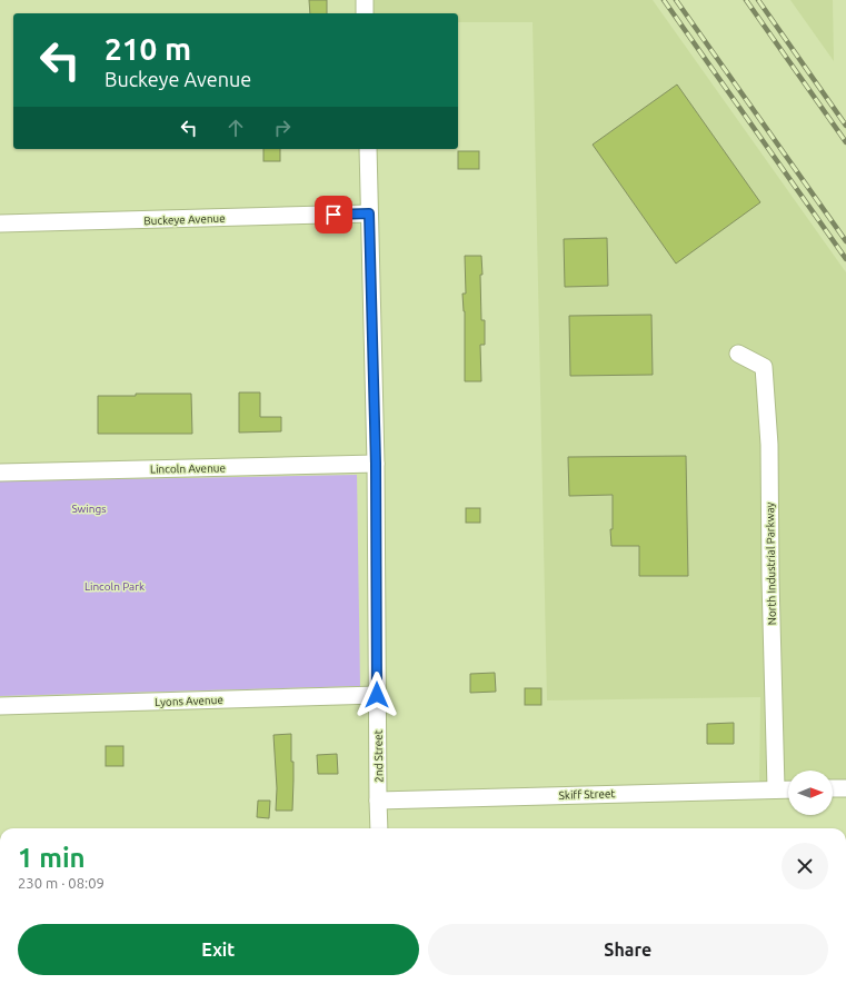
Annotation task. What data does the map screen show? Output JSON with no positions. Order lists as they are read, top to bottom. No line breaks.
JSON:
{"streets":{"street":["Buckeye Avenue","Lincoln Avenue","North Industrial Parkway","Lyons Avenue","2nd Street","Skiff Street"]},"crossings":[["Buckeye Avenue","2nd Street"],["Lincoln Avenue","2nd Street"],["North Industrial Parkway","Skiff Street"],["Lyons Avenue","2nd Street"],["2nd Street","Skiff Street"]],"parks":["Swings","Lincoln Park"],"north":"right","page":{"turn":["210 m","Buckeye Avenue"],"heading":["1 min","230 m · 08:09"],"buttons":["Exit","Share"]}}
